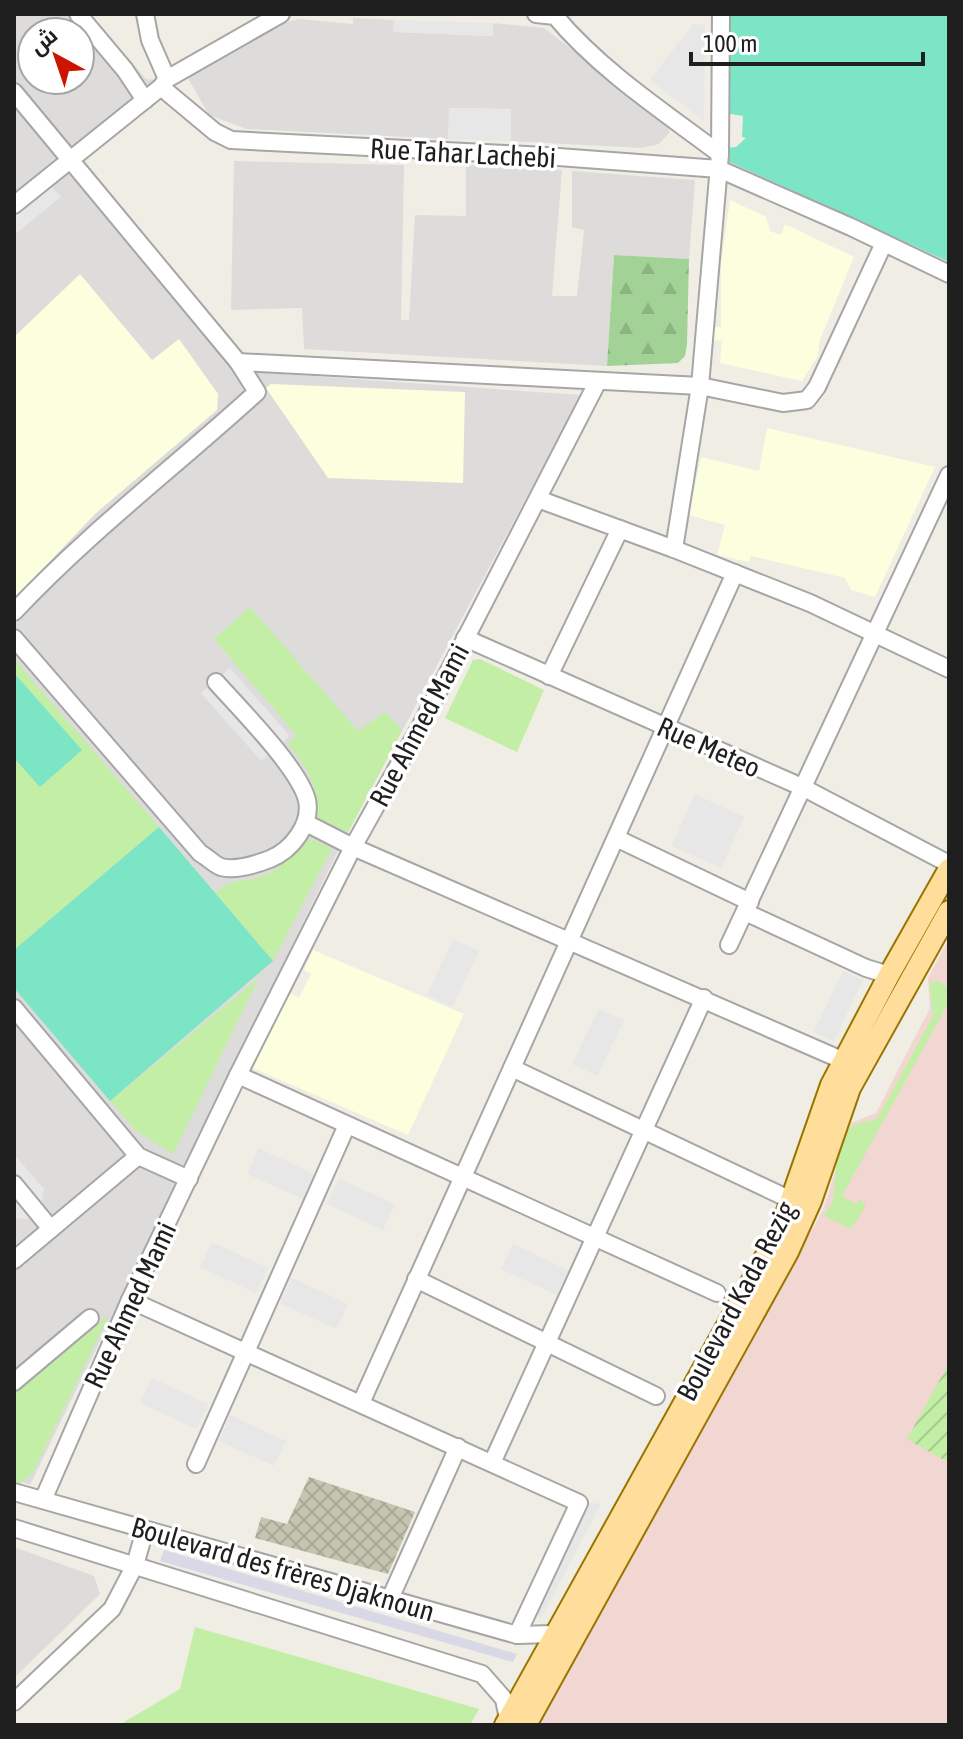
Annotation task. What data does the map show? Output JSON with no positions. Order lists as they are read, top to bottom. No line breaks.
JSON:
{"streets":{"main road":["Boulevard Kada Rezig"],"street":["Rue Tahar Lachebi","Rue Ahmed Mami","Rue Meteo","Boulevard des frères Djaknoun"]},"crossings":[["Rue Ahmed Mami","Rue Meteo"],["Rue Ahmed Mami","Boulevard des frères Djaknoun"],["Rue Meteo","Boulevard Kada Rezig"],["Boulevard Kada Rezig","Boulevard des frères Djaknoun"]],"scale_bar":"100 m","north":"top left"}
